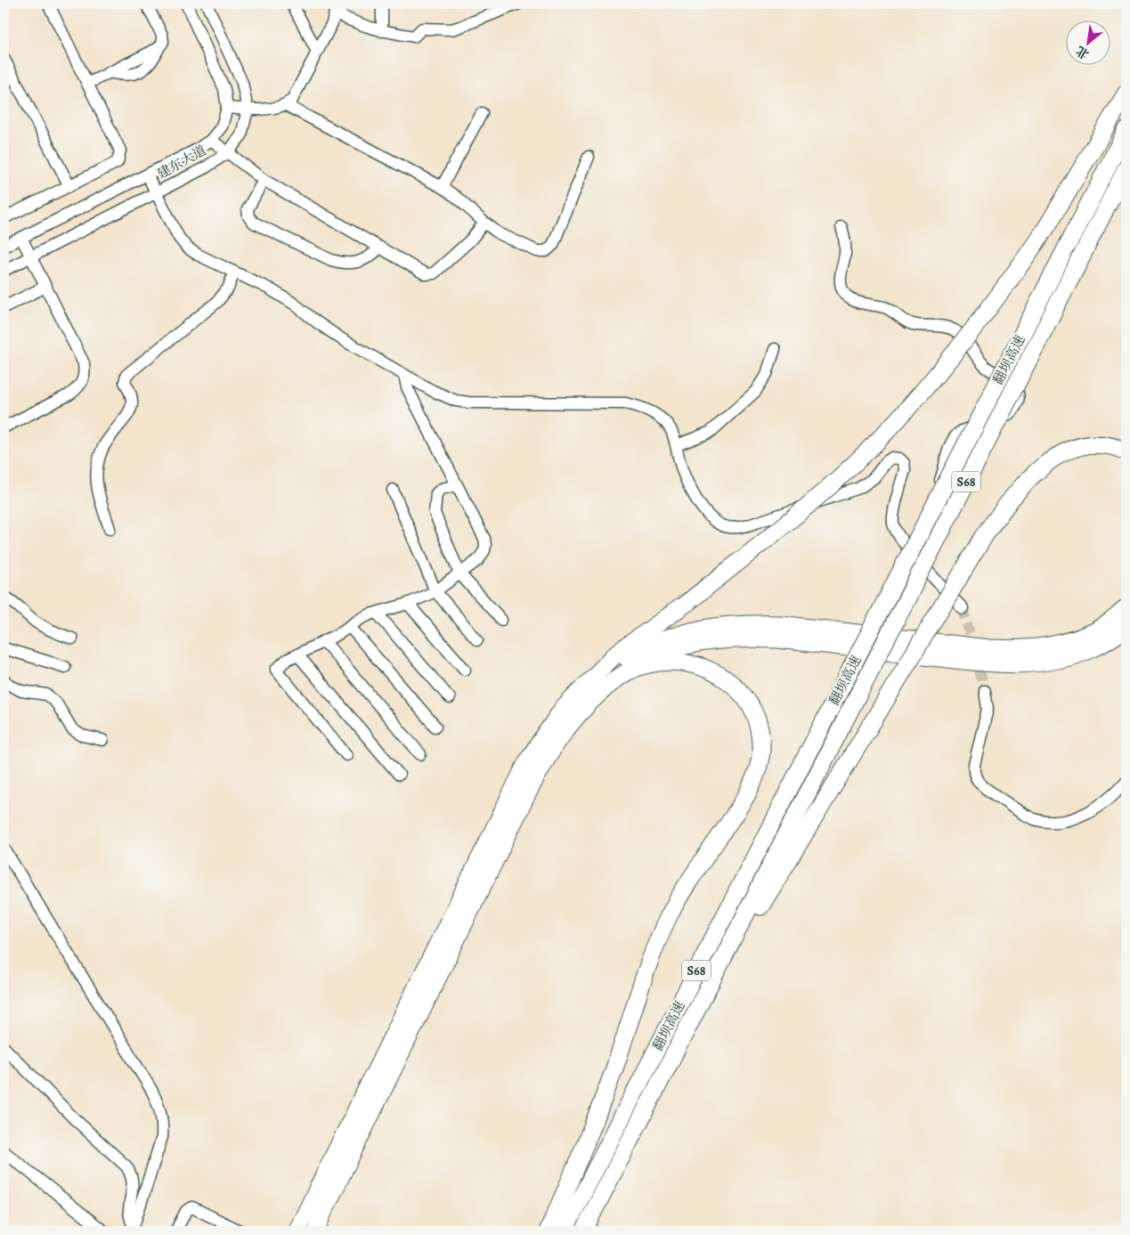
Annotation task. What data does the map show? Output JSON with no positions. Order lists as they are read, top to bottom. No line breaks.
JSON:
{"streets":{"highway":["翻坝高速","S68"],"street":["建东大道"]},"north":"bottom left"}
